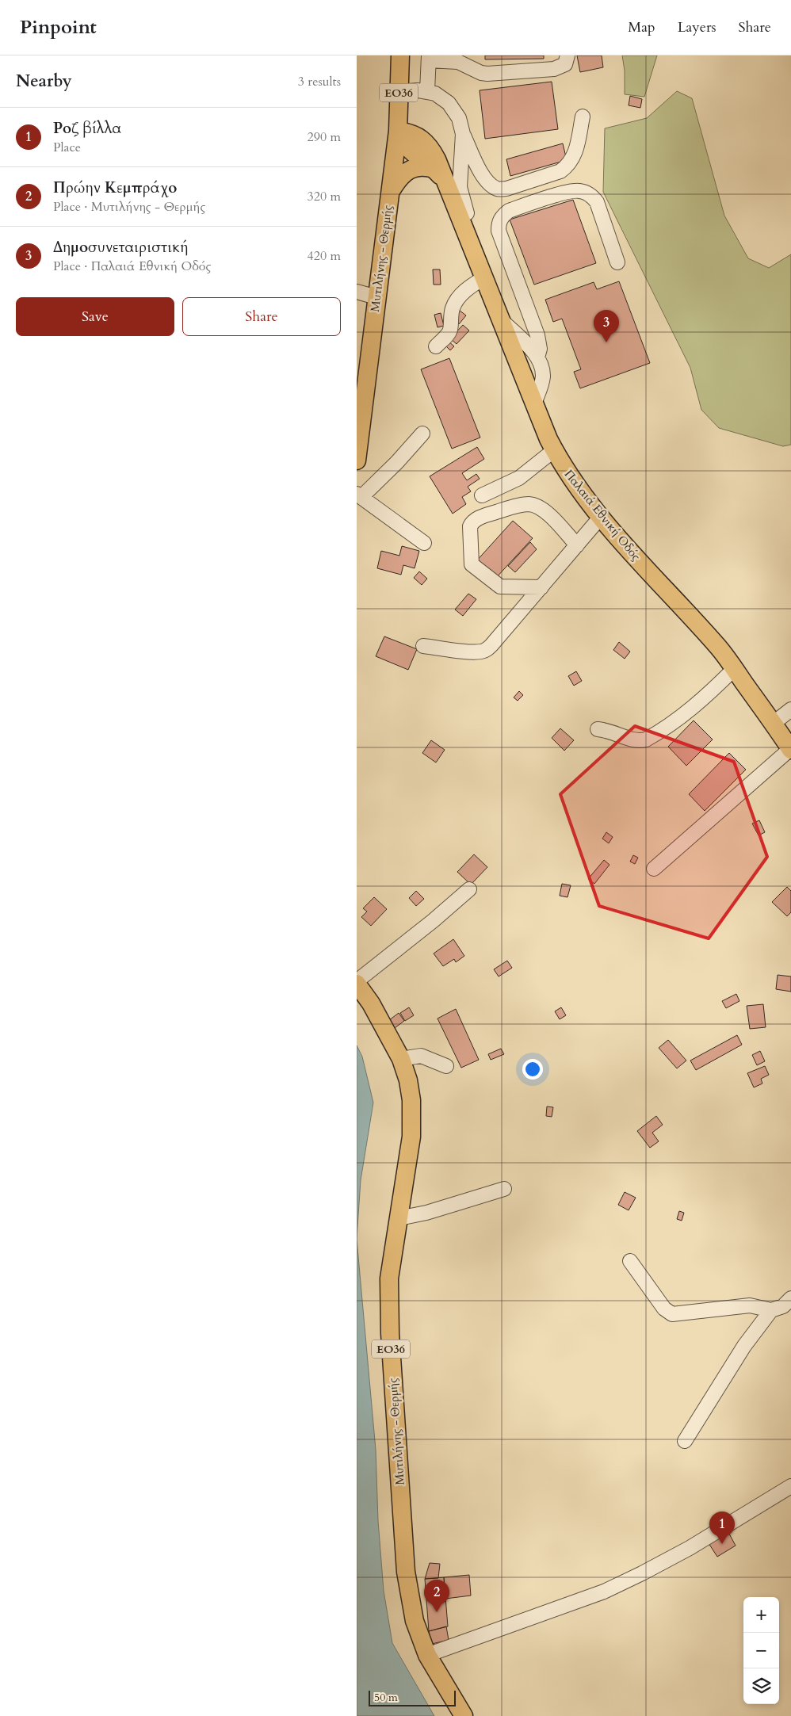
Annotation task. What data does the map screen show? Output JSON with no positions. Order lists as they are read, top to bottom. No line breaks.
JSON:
{"streets":{"main road":["ΕΟ36","Μυτιλήνης - Θερμής","Παλαιά Εθνική Οδός"]},"crossings":[["Μυτιλήνης - Θερμής","Παλαιά Εθνική Οδός"]],"scale_bar":"50 m","page":{"header":"Pinpoint","nav":["Map","Layers","Share"],"heading":["Nearby","3 results"],"list":[{"mark":"1","name":"Ροζ βίλλα","note":"Place","value":"290 m"},{"mark":"2","name":"Πρώην Κεμπράχο","note":"Place · Μυτιλήνης - Θερμής","value":"320 m"},{"mark":"3","name":"Δημοσυνεταιριστική","note":"Place · Παλαιά Εθνική Οδός","value":"420 m"}],"buttons":["Save","Share"],"pins":["3","1","2"],"map_buttons":["+","−"],"scale":"50 m"}}
